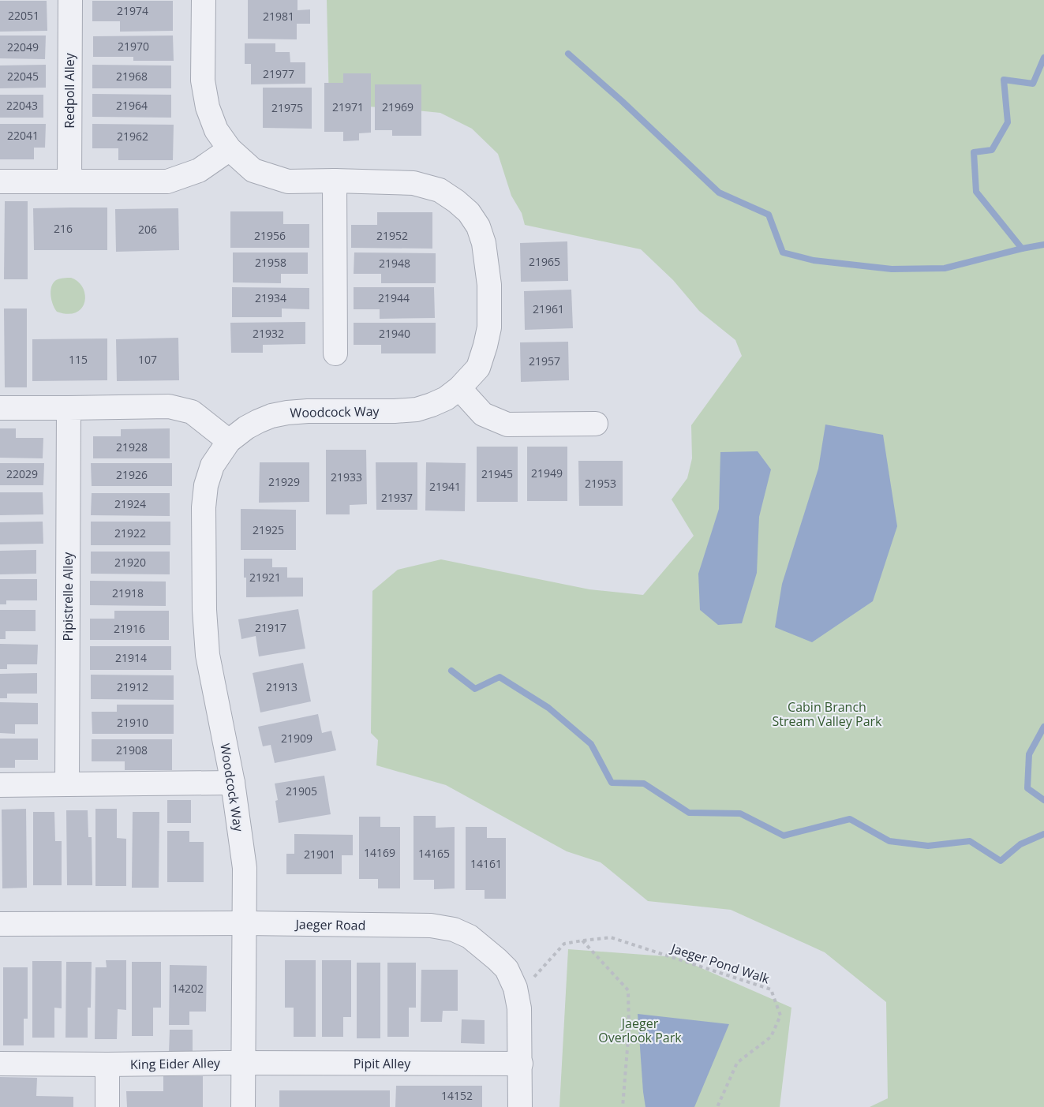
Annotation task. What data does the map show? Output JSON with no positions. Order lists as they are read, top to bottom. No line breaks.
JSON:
{"streets":{"street":["Redpoll Alley","Woodcock Way","Pipistrelle Alley","Jaeger Road","King Eider Alley","Pipit Alley"],"path":["Jaeger Pond Walk"]},"crossings":[["Woodcock Way","Jaeger Road"],["Woodcock Way","King Eider Alley"],["Woodcock Way","Pipit Alley"],["Jaeger Road","Jaeger Pond Walk"],["Jaeger Road","Pipit Alley"],["King Eider Alley","Pipit Alley"]],"parks":["Cabin Branch Stream Valley Park","Jaeger Overlook Park"],"house_numbers":["21974","22051","21981","21970","22049","21977","22045","21968","22043","21964","21971","21969","21975","22041","21962","216","206","21956","21952","21965","21958","21948","21934","21944","21961","21932","21940","115","107","21957","21928","21949","22029","21945","21926","21933","21929","21953","21941","21937","21924","21925","21922","21920","21921","21918","21917","21916","21914","21912","21913","21910","21909","21908","21905","14169","14165","21901","14161","14202","14152"]}
